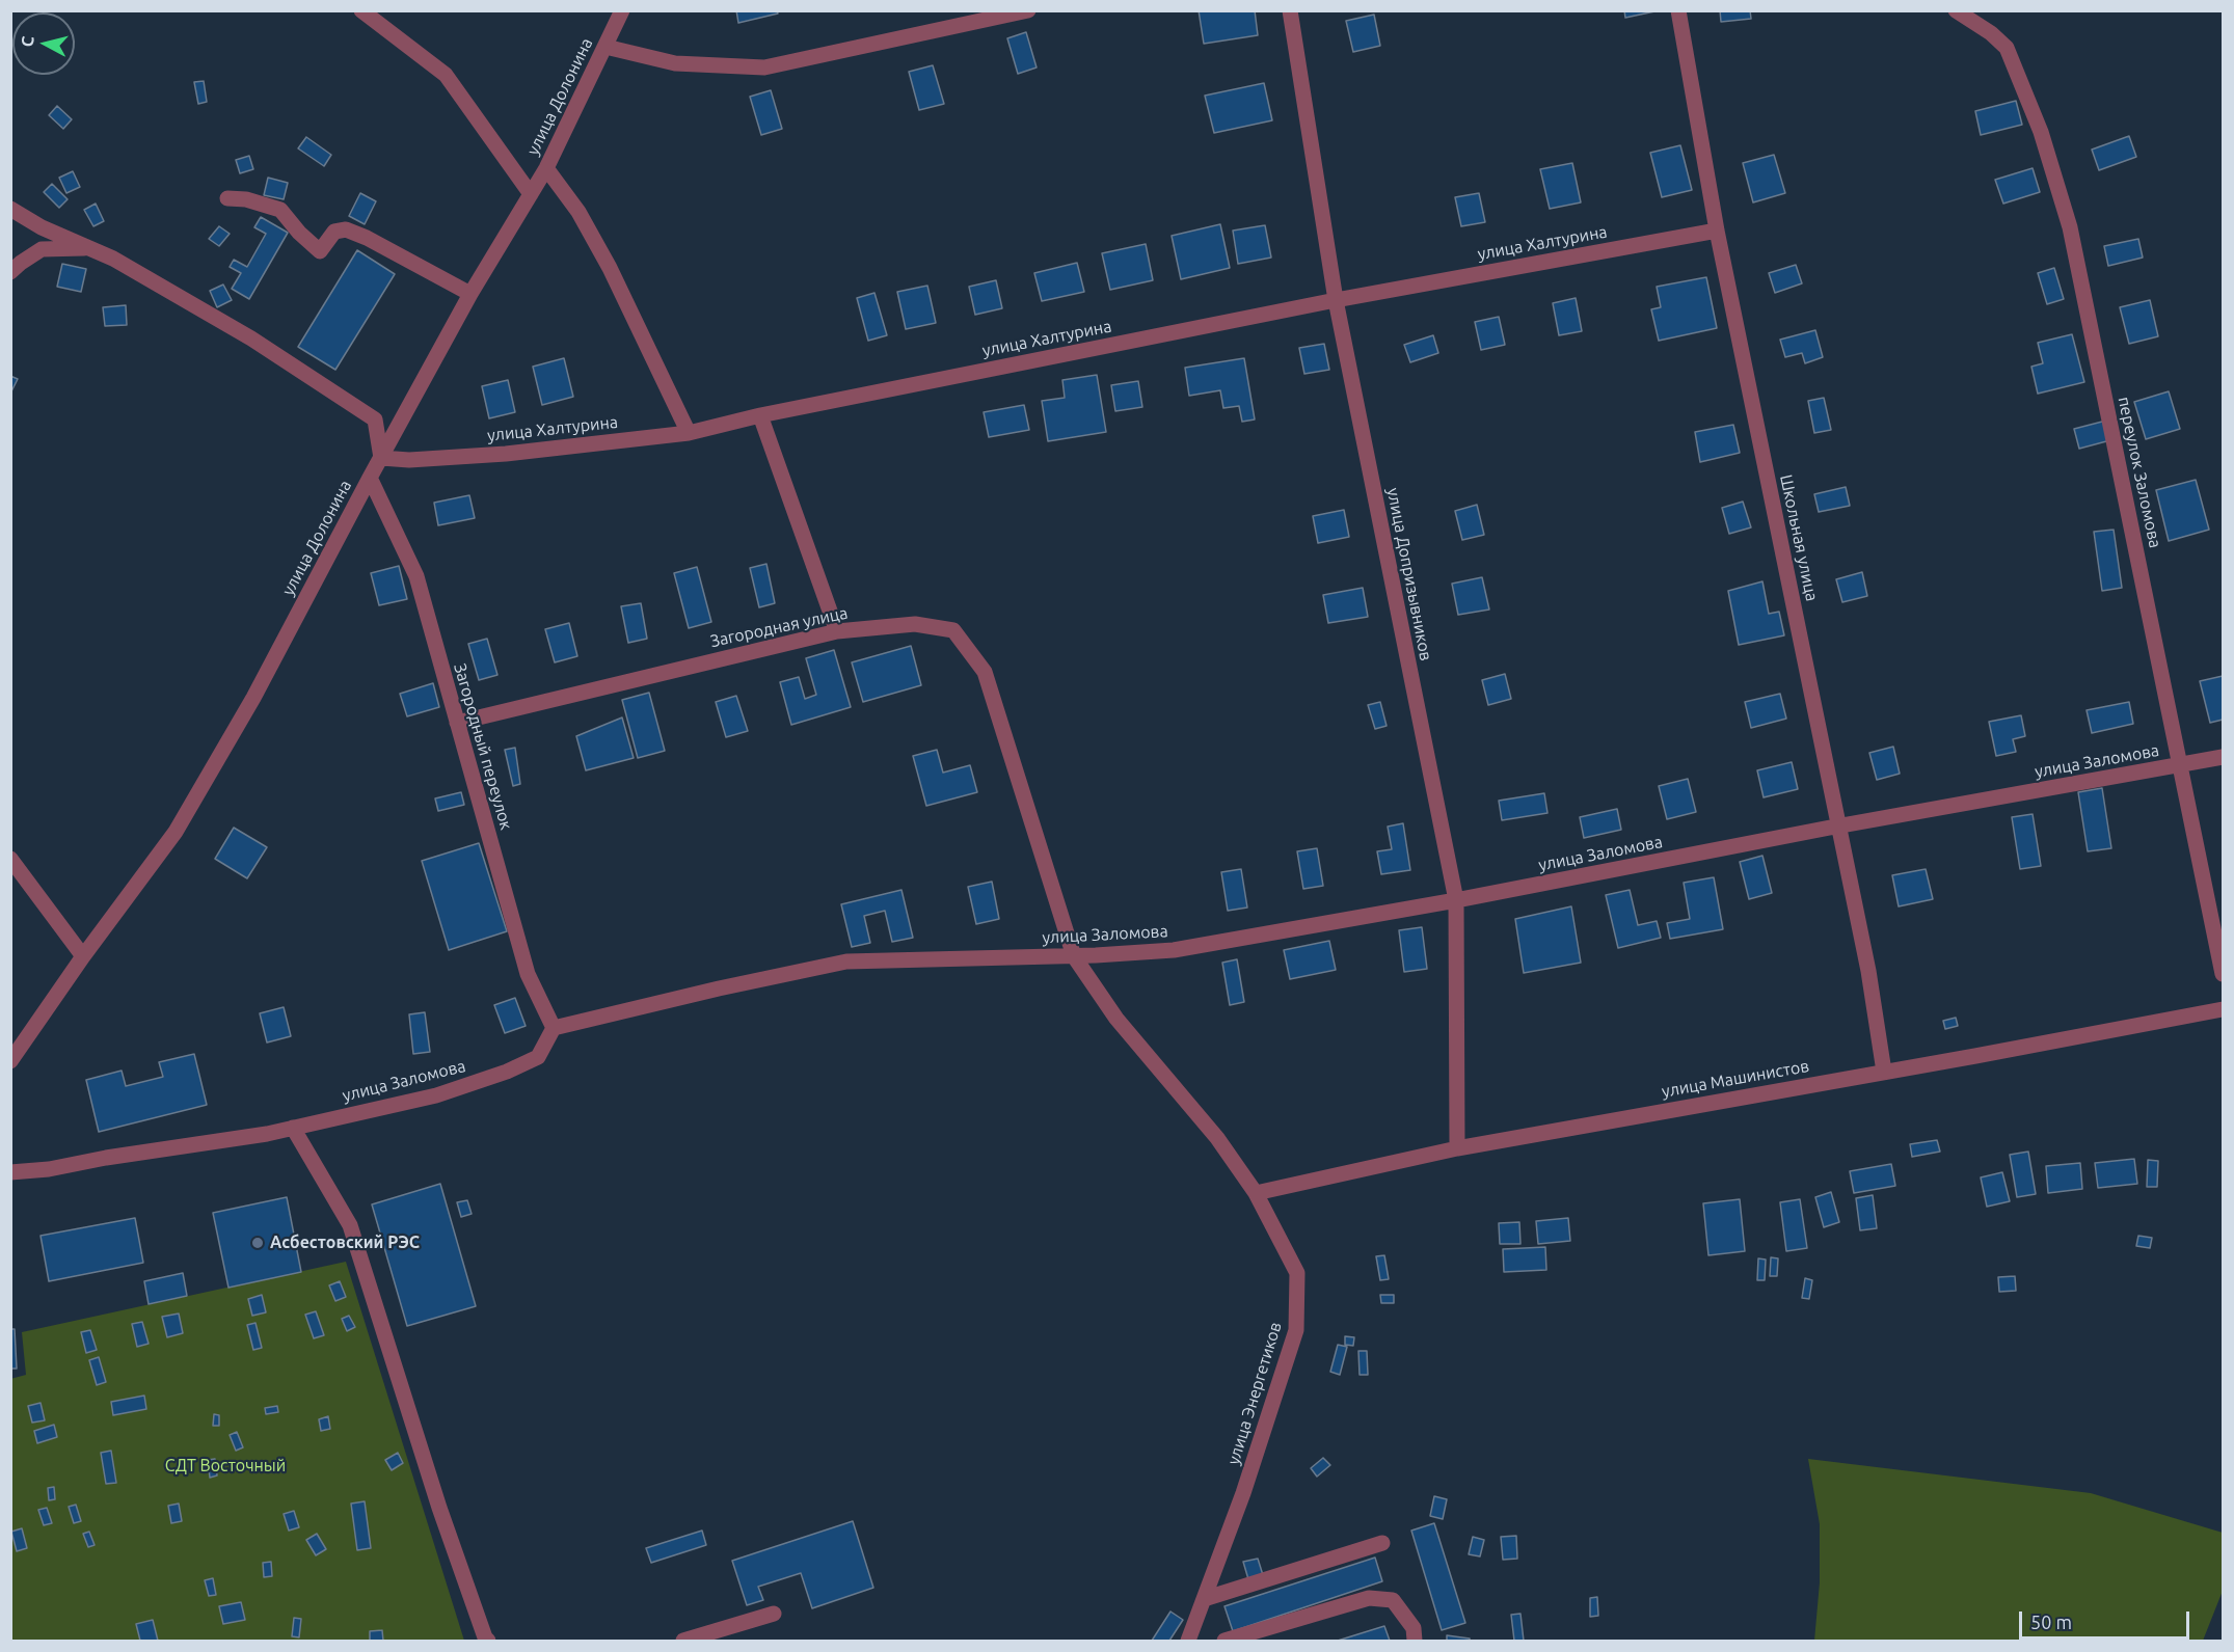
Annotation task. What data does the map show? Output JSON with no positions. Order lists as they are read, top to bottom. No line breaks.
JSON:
{"streets":{"street":["улица Долонина","улица Халтурина","переулок Заломова","Школьная улица","улица Допризывников","Загородная улица","Загородный переулок","улица Заломова","улица Машинистов","улица Энергетиков"]},"crossings":[["улица Долонина","улица Халтурина"],["улица Долонина","Загородный переулок"],["улица Халтурина","Школьная улица"],["улица Халтурина","улица Допризывников"],["переулок Заломова","улица Заломова"],["Школьная улица","улица Заломова"],["Школьная улица","улица Машинистов"],["улица Допризывников","улица Заломова"],["улица Допризывников","улица Машинистов"],["Загородная улица","Загородный переулок"],["Загородная улица","улица Заломова"],["Загородная улица","улица Энергетиков"],["Загородный переулок","улица Заломова"],["улица Заломова","улица Энергетиков"],["улица Машинистов","улица Энергетиков"]],"parks":["СДТ Восточный"],"places":["Асбестовский РЭС"],"scale_bar":"50 m","north":"left"}
